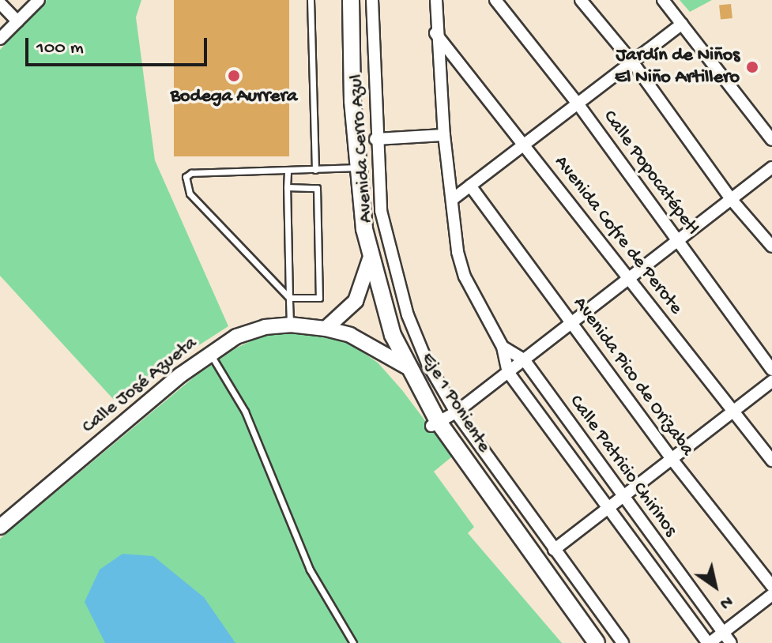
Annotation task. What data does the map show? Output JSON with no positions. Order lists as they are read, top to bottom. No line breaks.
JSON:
{"streets":{"main road":["Eje 1 Poniente"],"street":["Avenida Cerro Azul","Calle Popocatépetl","Avenida Cofre de Perote","Avenida Pico de Orizaba","Calle José Azueta","Calle Patricio Chirinos"]},"crossings":[["Avenida Cofre de Perote","Calle Patricio Chirinos"],["Calle José Azueta","Eje 1 Poniente"]],"places":["Jardín de Niños El Niño Artillero","Bodega Aurrera"],"scale_bar":"100 m","north":"bottom right"}
